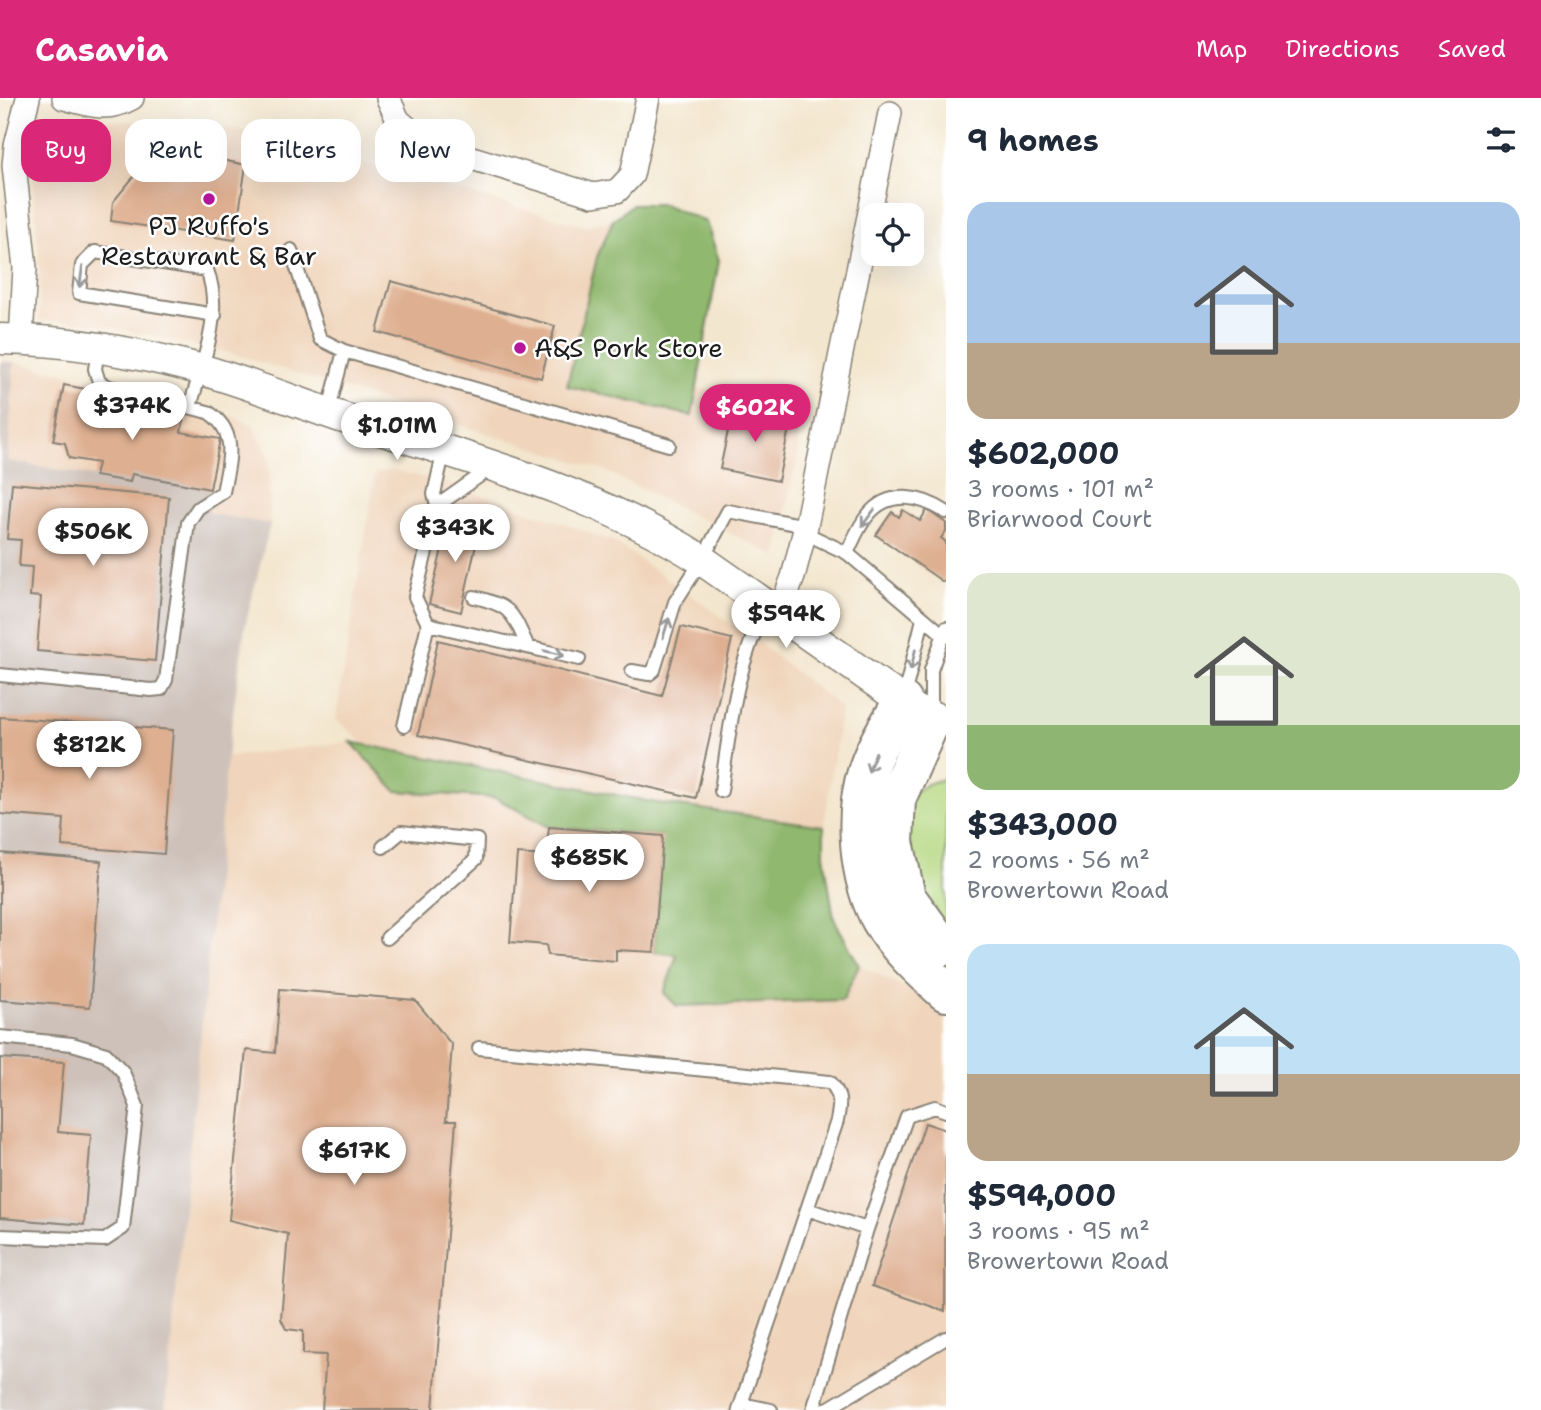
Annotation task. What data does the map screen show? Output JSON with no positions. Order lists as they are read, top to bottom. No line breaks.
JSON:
{"places":["PJ Ruffo's Restaurant & Bar","A&S Pork Store"],"page":{"header":"Casavia","nav":["Map","Directions","Saved"],"heading":"9 homes","chip":["Buy","Rent","Filters","New"],"list":[{"name":"$602,000","note":"3 rooms · 101 m² · Briarwood Court"},{"name":"$343,000","note":"2 rooms · 56 m² · Browertown Road"},{"name":"$594,000","note":"3 rooms · 95 m² · Browertown Road"}],"price":["$374K","$602K","$1.01M","$343K","$506K","$594K","$812K","$685K","$617K"]}}
